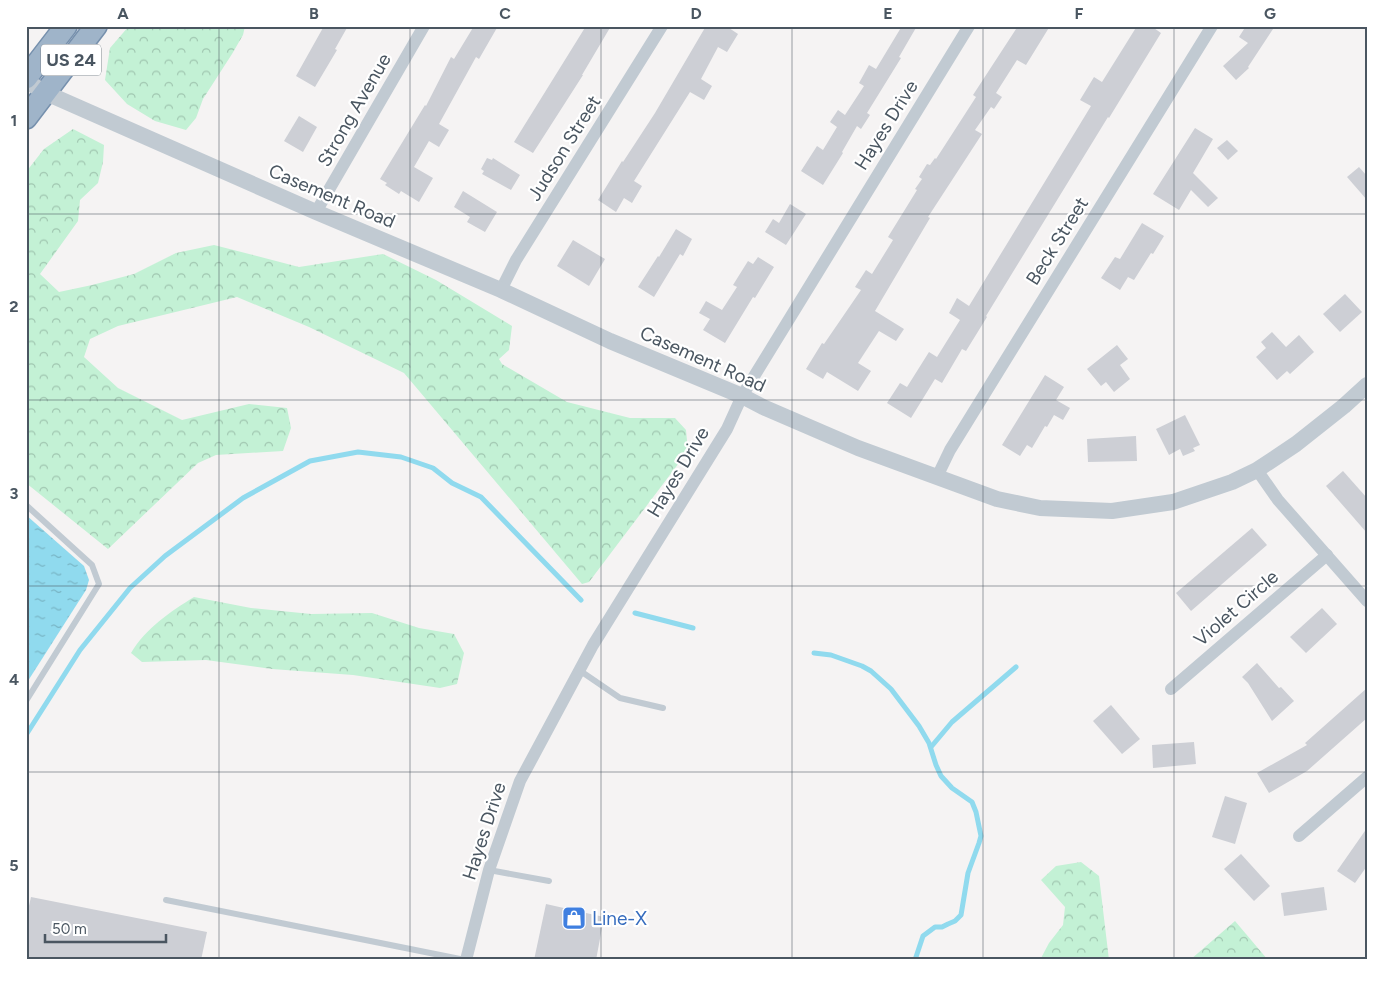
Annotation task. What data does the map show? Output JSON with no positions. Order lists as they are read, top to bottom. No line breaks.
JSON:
{"streets":{"highway":["US 24"],"street":["Strong Avenue","Hayes Drive","Judson Street","Casement Road","Beck Street","Violet Circle"]},"crossings":[["US 24","Casement Road"],["Strong Avenue","Casement Road"],["Hayes Drive","Casement Road"],["Judson Street","Casement Road"],["Casement Road","Beck Street"]],"places":{"shop":["Line-X"]},"scale_bar":"50 m","grid":{"columns":["A","B","C","D","E","F","G"],"rows":["1","2","3","4","5"]}}
